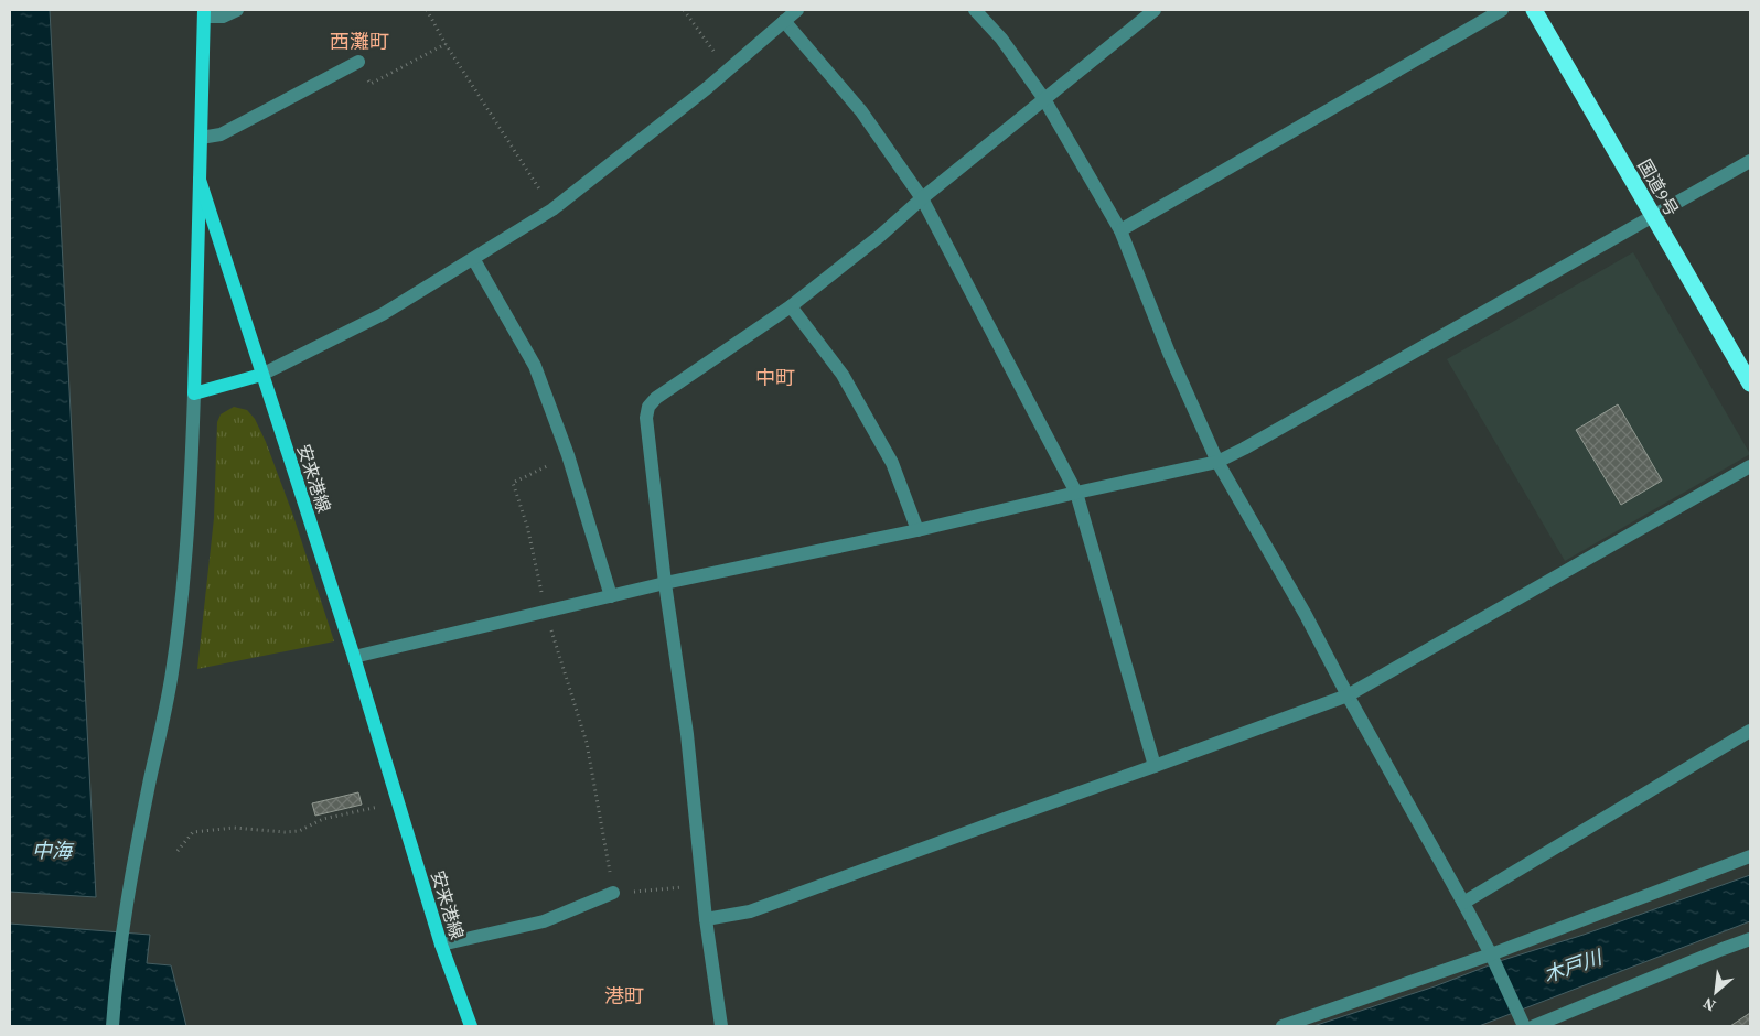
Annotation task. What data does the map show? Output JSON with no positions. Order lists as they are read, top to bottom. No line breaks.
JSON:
{"streets":{"highway":["国道9号"],"main road":["安来港線"]},"districts":["西灘町","中町","港町"],"water":["中海","木戸川"],"north":"bottom left"}
